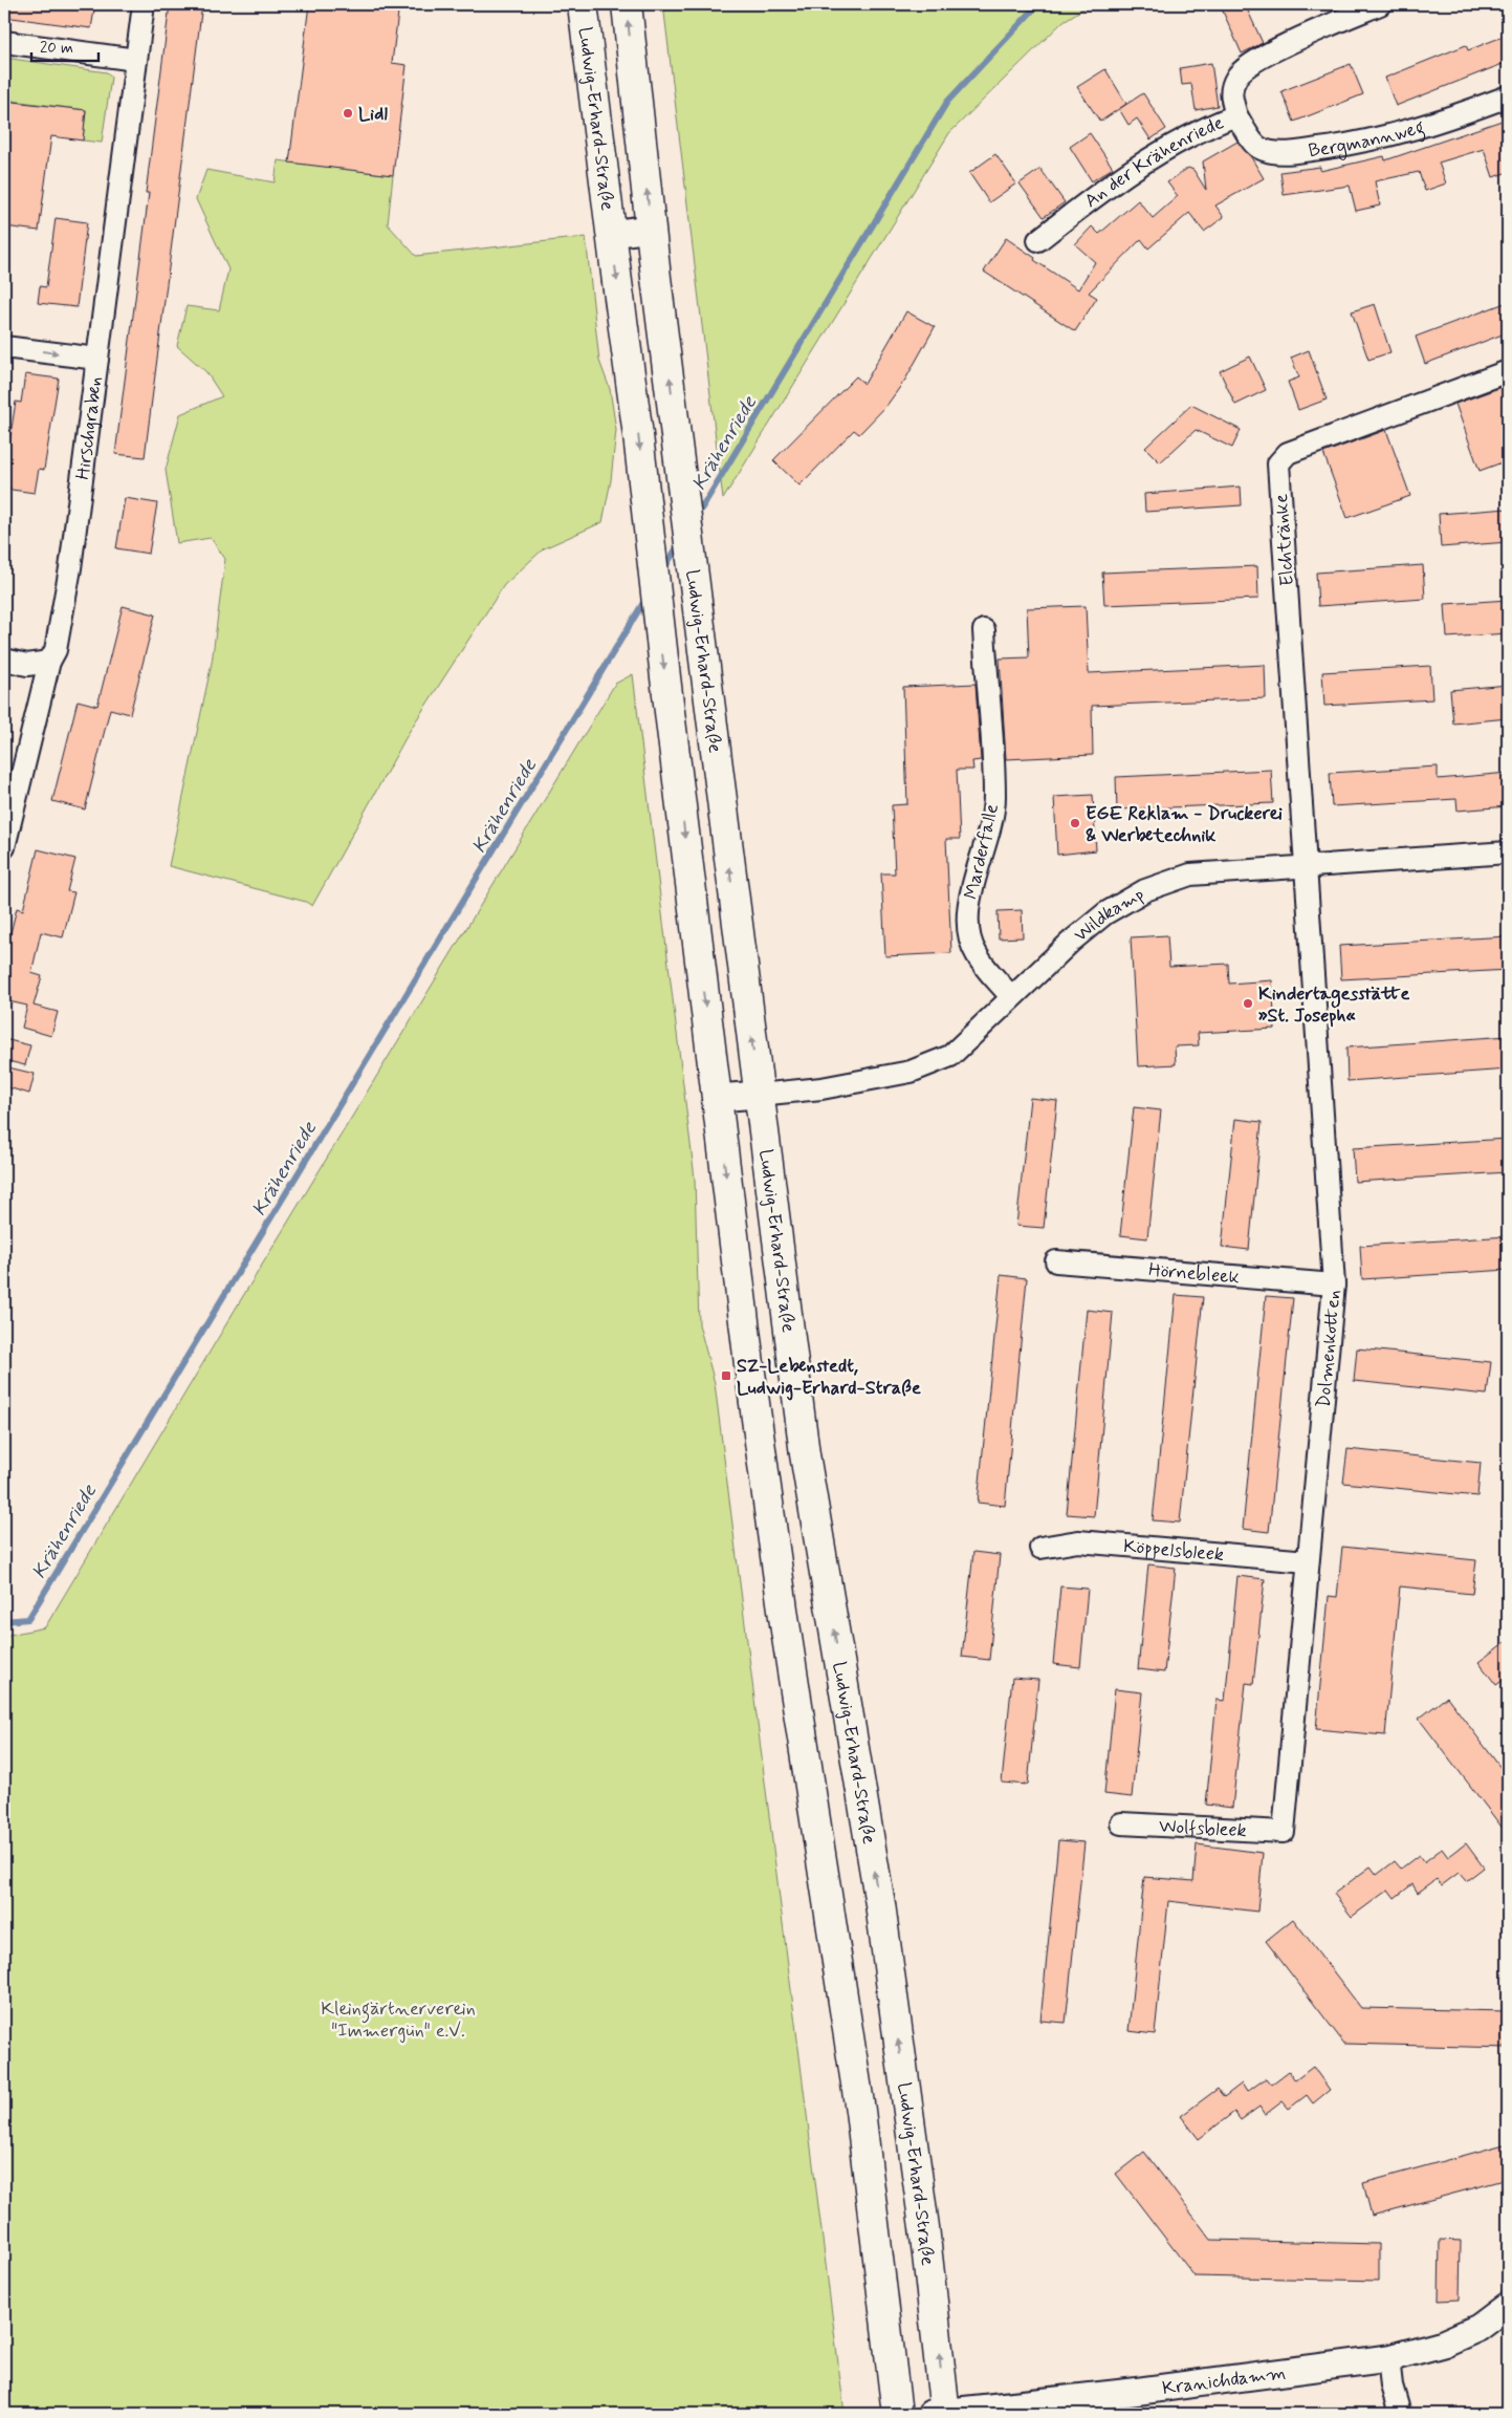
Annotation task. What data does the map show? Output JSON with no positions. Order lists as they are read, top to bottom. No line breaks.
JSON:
{"streets":{"main road":["Ludwig-Erhard-Straße"],"street":["Bergmannweg","An der Krähenriede","Hirschgraben","Elchtränke","Marderfalle","Wildkamp","Hörnebleek","Dolmenkotten","Köppelsbleek","Wolfsbleek","Kranichdamm"]},"crossings":[["Ludwig-Erhard-Straße","Wildkamp"],["Ludwig-Erhard-Straße","Kranichdamm"],["Bergmannweg","An der Krähenriede"],["Elchtränke","Wildkamp"],["Elchtränke","Dolmenkotten"],["Marderfalle","Wildkamp"],["Wildkamp","Dolmenkotten"],["Hörnebleek","Dolmenkotten"],["Dolmenkotten","Köppelsbleek"],["Dolmenkotten","Wolfsbleek"]],"water":["Krähenriede"],"parks":["Kleingärtnerverein \"Immergün\" e.V."],"places":{"other":["Lidl","EGE Reklam - Druckerei & Werbetechnik","Kindertagesstätte »St. Joseph«"],"transit":["SZ-Lebenstedt, Ludwig-Erhard-Straße"]},"scale_bar":"20 m"}
